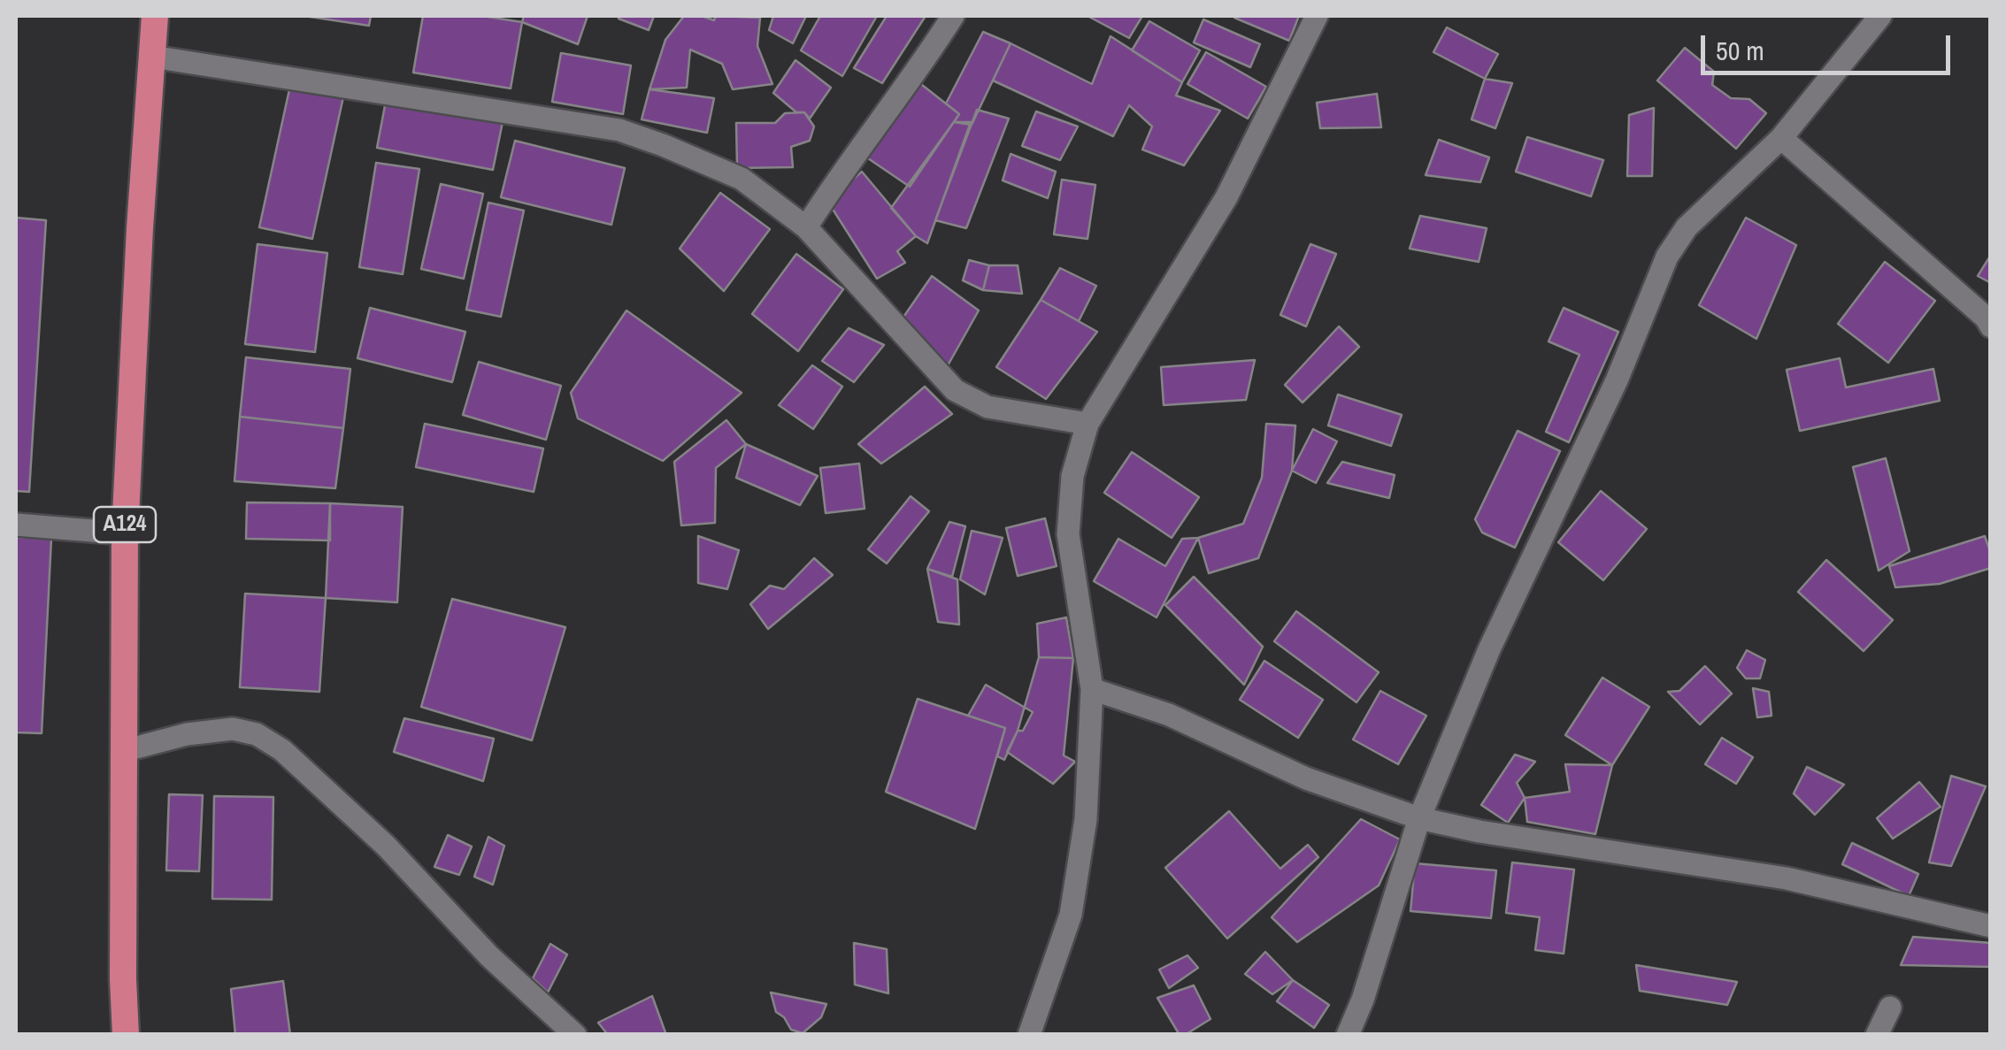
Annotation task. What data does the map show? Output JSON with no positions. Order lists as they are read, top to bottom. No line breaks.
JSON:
{"streets":{"highway":["A124"]},"scale_bar":"50 m"}
